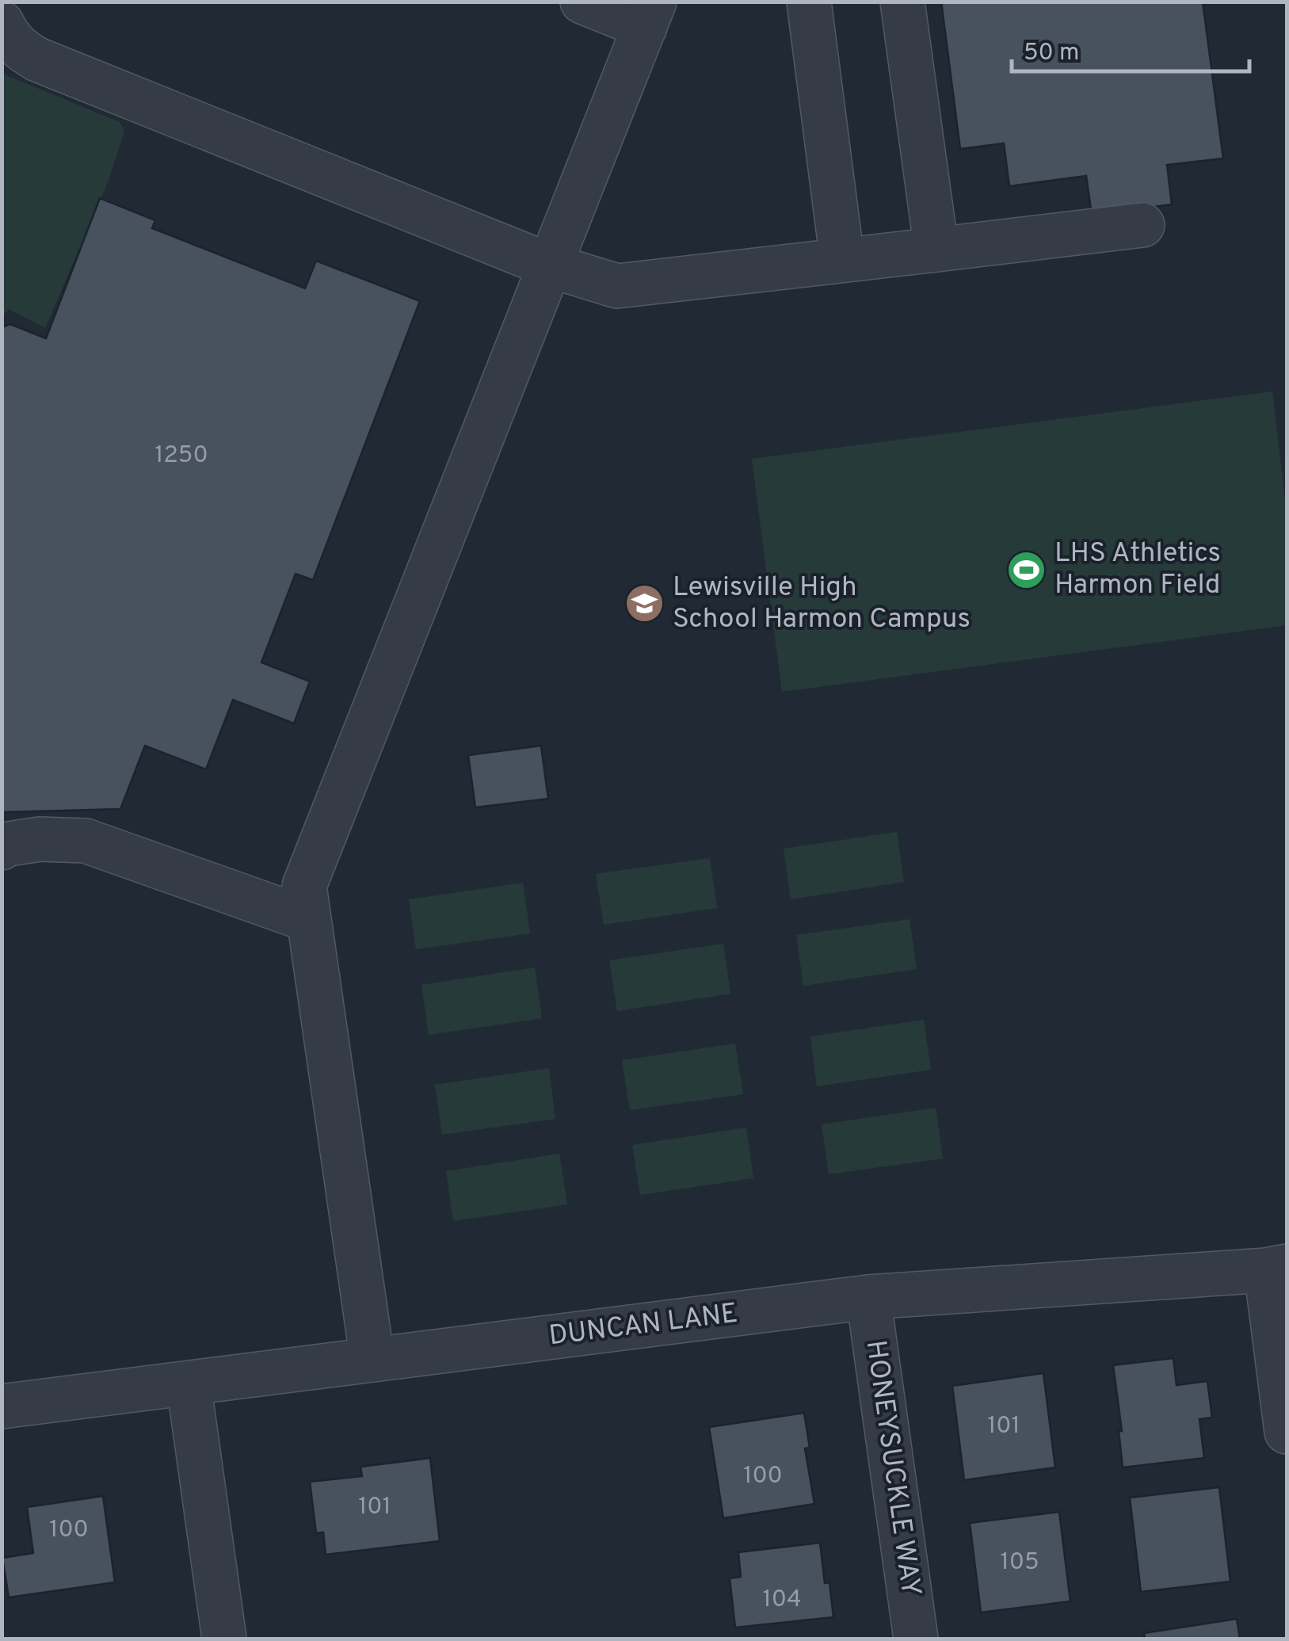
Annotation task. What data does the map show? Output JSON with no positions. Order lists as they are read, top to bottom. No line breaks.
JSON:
{"streets":{"street":["DUNCAN LANE","HONEYSUCKLE WAY"]},"crossings":[["DUNCAN LANE","HONEYSUCKLE WAY"]],"places":{"sports":["LHS Athletics Harmon Field"],"school or university":["Lewisville High School Harmon Campus"]},"house_numbers":["1250","101","100","101","100","105","104"],"scale_bar":"50 m"}
